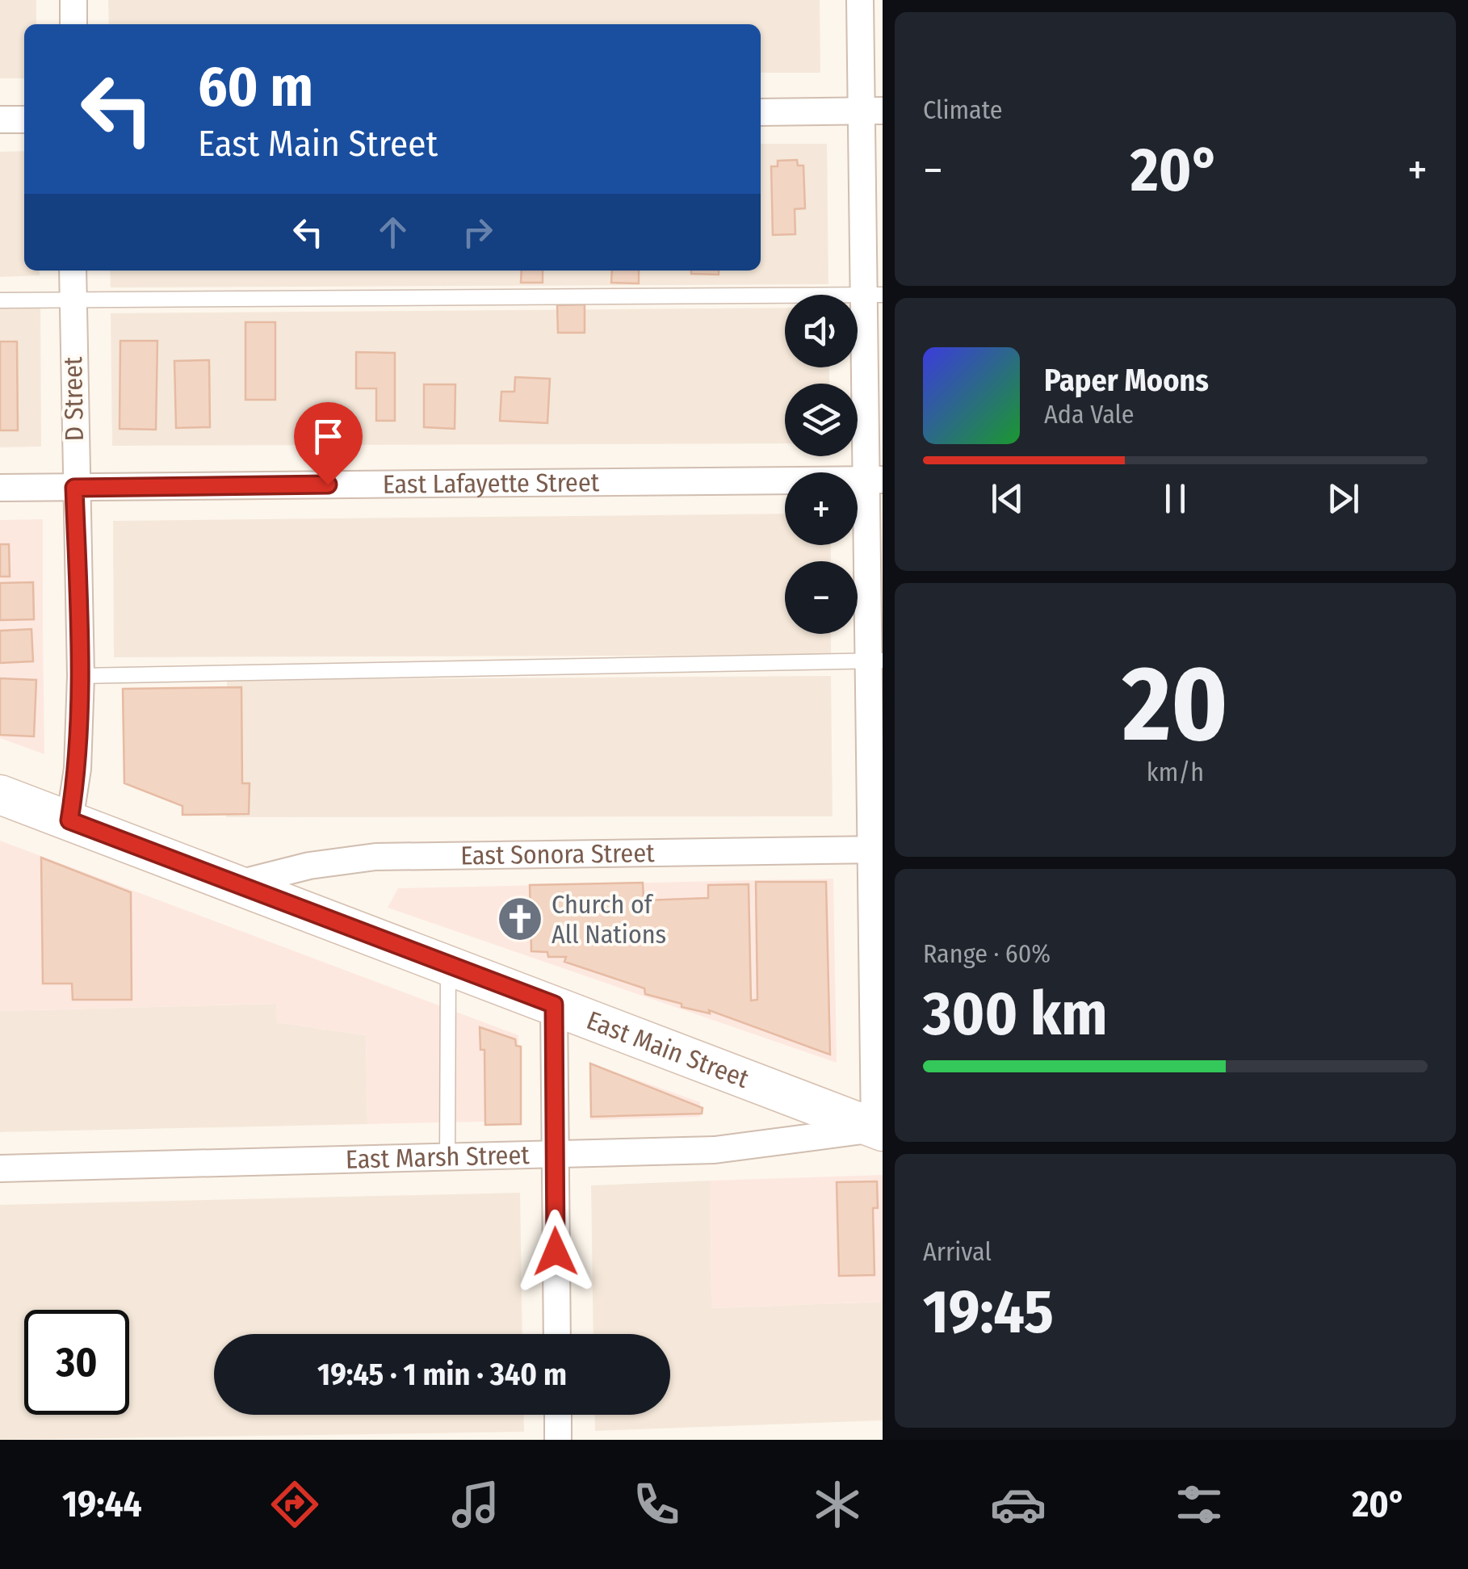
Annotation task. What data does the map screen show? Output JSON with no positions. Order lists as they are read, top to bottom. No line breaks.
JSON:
{"streets":{"main road":["East Main Street"],"street":["D Street","East Lafayette Street","East Sonora Street","East Marsh Street"]},"crossings":[["D Street","East Lafayette Street"],["D Street","East Main Street"],["East Sonora Street","East Main Street"],["East Main Street","East Marsh Street"]],"places":{"church":["Church of All Nations"]},"page":{"tile":["Climate",["20","km/h"],["Range · 60%","300 km"],["Arrival","19:45"]],"turn":["60 m","East Main Street"],"heat":["−","20°","+"],"map_buttons":["+","−"],"song":["Paper Moons","Ada Vale"],"limit":"30","trip":"19:45 · 1 min · 340 m","tabs":["19:44","20°"]}}
